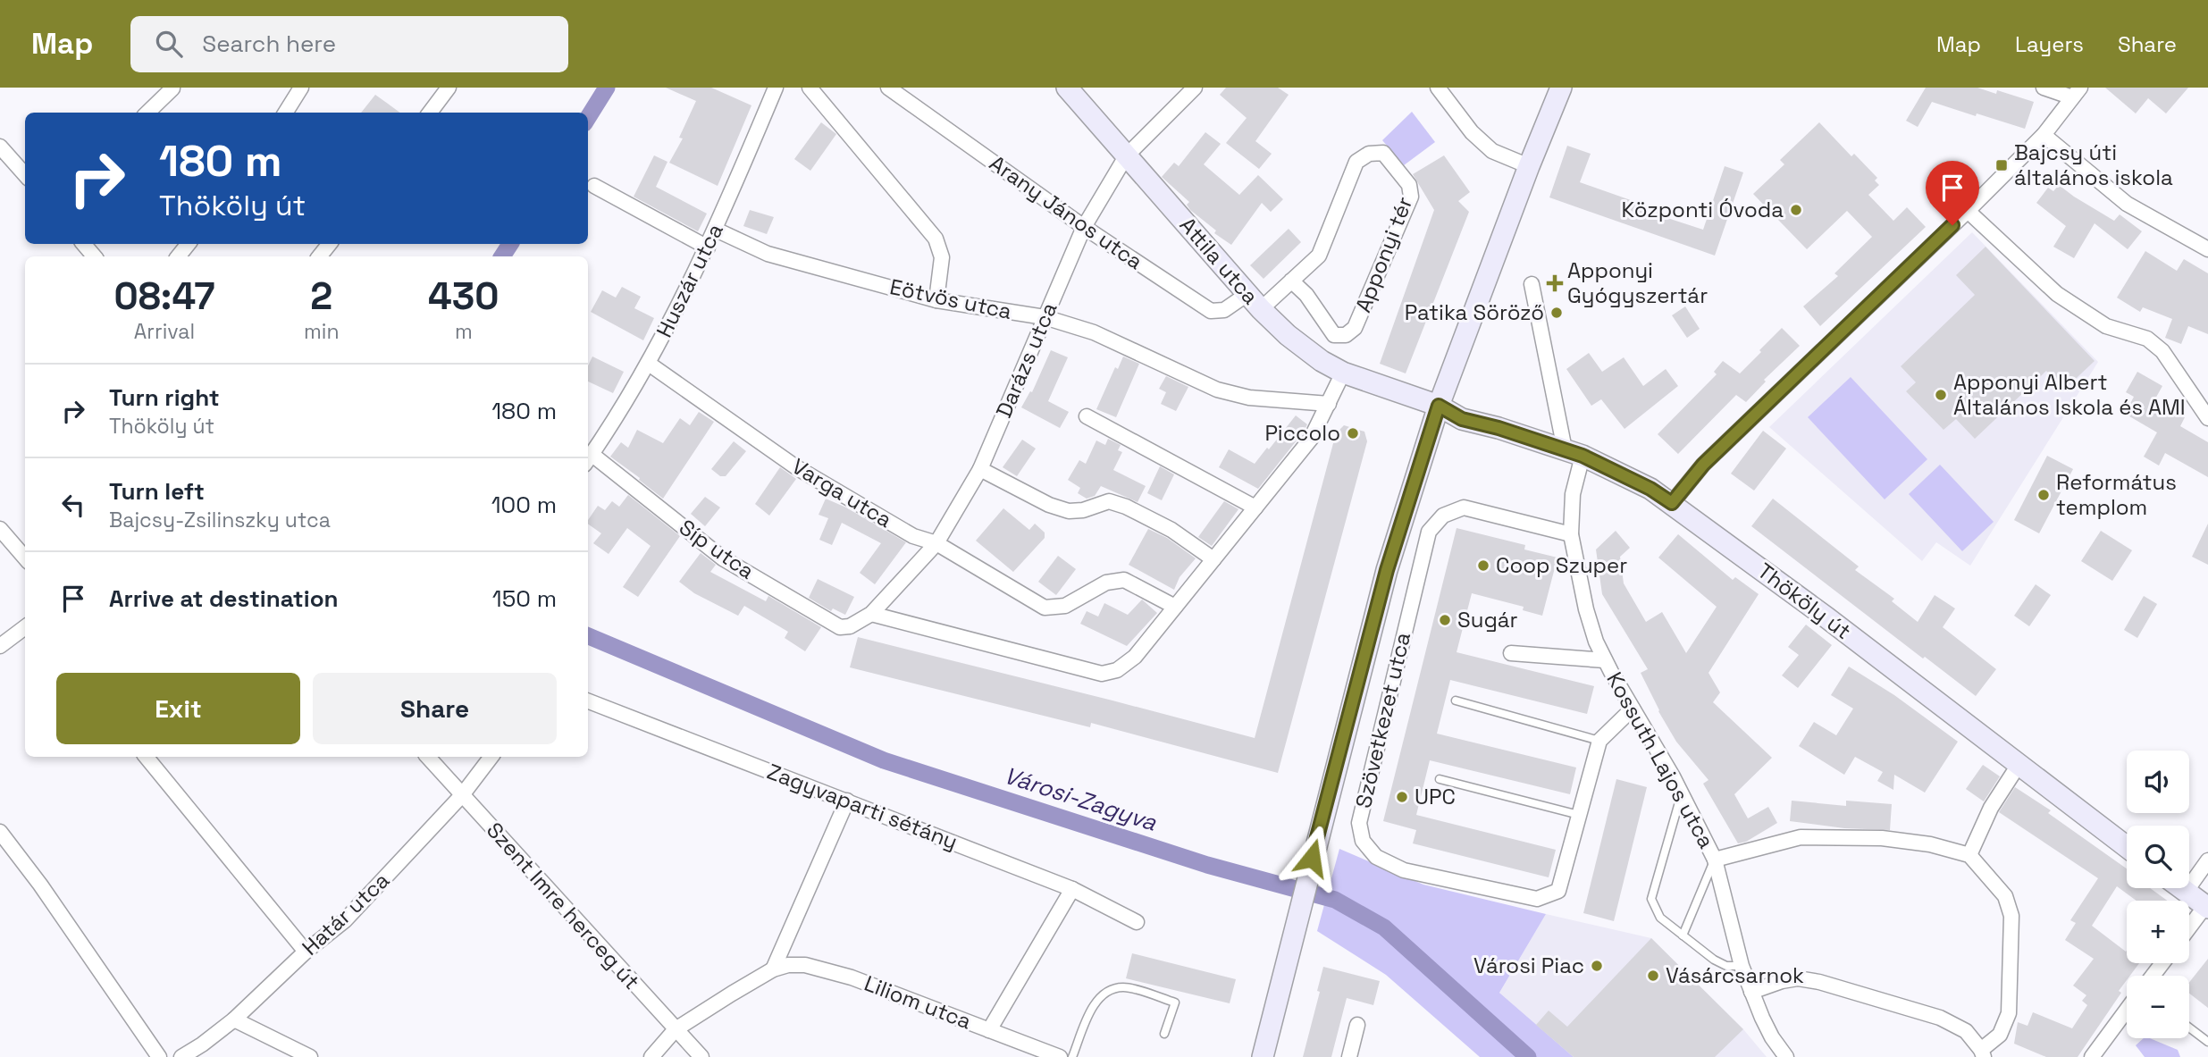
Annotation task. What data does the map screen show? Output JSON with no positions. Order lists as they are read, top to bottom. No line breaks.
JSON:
{"streets":{"street":["Arany János utca","Apponyi tér","Attila utca","Huszár utca","Eötvös utca","Darázs utca","Varga utca","Síp utca","Thököly út","Szövetkezet utca","Kossuth Lajos utca","Zagyvaparti sétány","Szent Imre herceg út","Határ utca","Liliom utca"]},"crossings":[["Arany János utca","Apponyi tér"],["Arany János utca","Attila utca"],["Arany János utca","Darázs utca"],["Apponyi tér","Attila utca"],["Attila utca","Darázs utca"],["Attila utca","Thököly út"],["Attila utca","Szövetkezet utca"],["Huszár utca","Eötvös utca"],["Huszár utca","Varga utca"],["Huszár utca","Síp utca"],["Eötvös utca","Darázs utca"],["Darázs utca","Varga utca"],["Darázs utca","Síp utca"],["Thököly út","Szövetkezet utca"],["Thököly út","Kossuth Lajos utca"],["Szövetkezet utca","Kossuth Lajos utca"],["Szent Imre herceg út","Határ utca"]],"water":["Városi-Zagyva"],"places":{"transit":["Bajcsy úti általános iskola"],"other":["Központi Óvoda","Patika Söröző","Apponyi Albert Általános Iskola és AMI","Piccolo","Református templom","Coop Szuper","Sugár","UPC","Városi Piac","Vásárcsarnok"],"health":["Apponyi Gyógyszertár"]},"page":{"header":"Map","search":"Search here","nav":["Map","Layers","Share"],"turn":["180 m","Thököly út"],"eta":["08:47","Arrival","2","min","430","m"],"list":[{"name":"Turn right","note":"Thököly út","value":"180 m"},{"name":"Turn left","note":"Bajcsy-Zsilinszky utca","value":"100 m"},{"name":"Arrive at destination","value":"150 m"}],"buttons":["Exit","Share"],"map_buttons":["+","−"]}}
